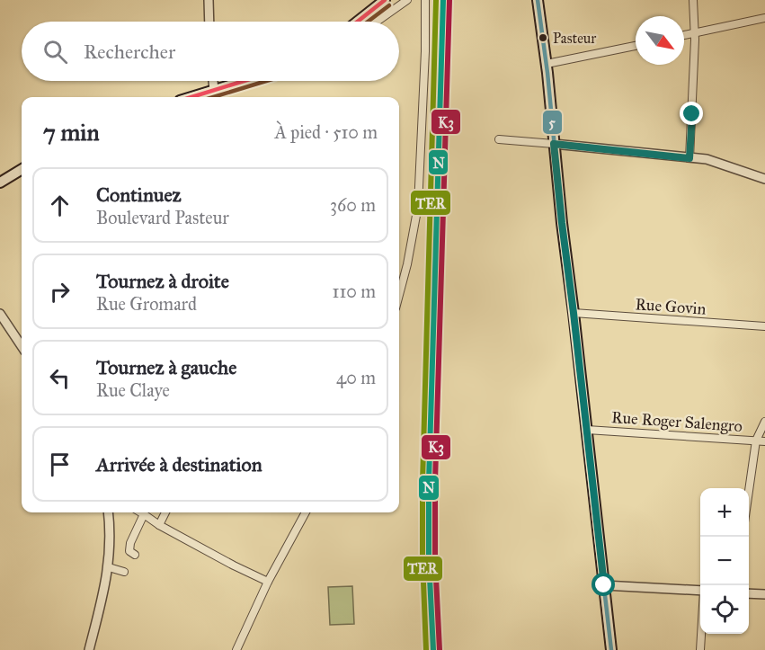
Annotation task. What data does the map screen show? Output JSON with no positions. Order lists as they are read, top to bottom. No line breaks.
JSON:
{"streets":{"street":["Rue Govin","Rue Roger Salengro"]},"places":["Pasteur"],"lines":["transit line N","transit line K3","transit line TER","transit line 5"],"north":"bottom right","page":{"search":"Rechercher","heading":["7 min","À pied · 510 m"],"list":[["Continuez","Boulevard Pasteur","360 m"],["Tournez à droite","Rue Gromard","110 m"],["Tournez à gauche","Rue Claye","40 m"],"Arrivée à destination"],"map_buttons":["+","−"]}}
